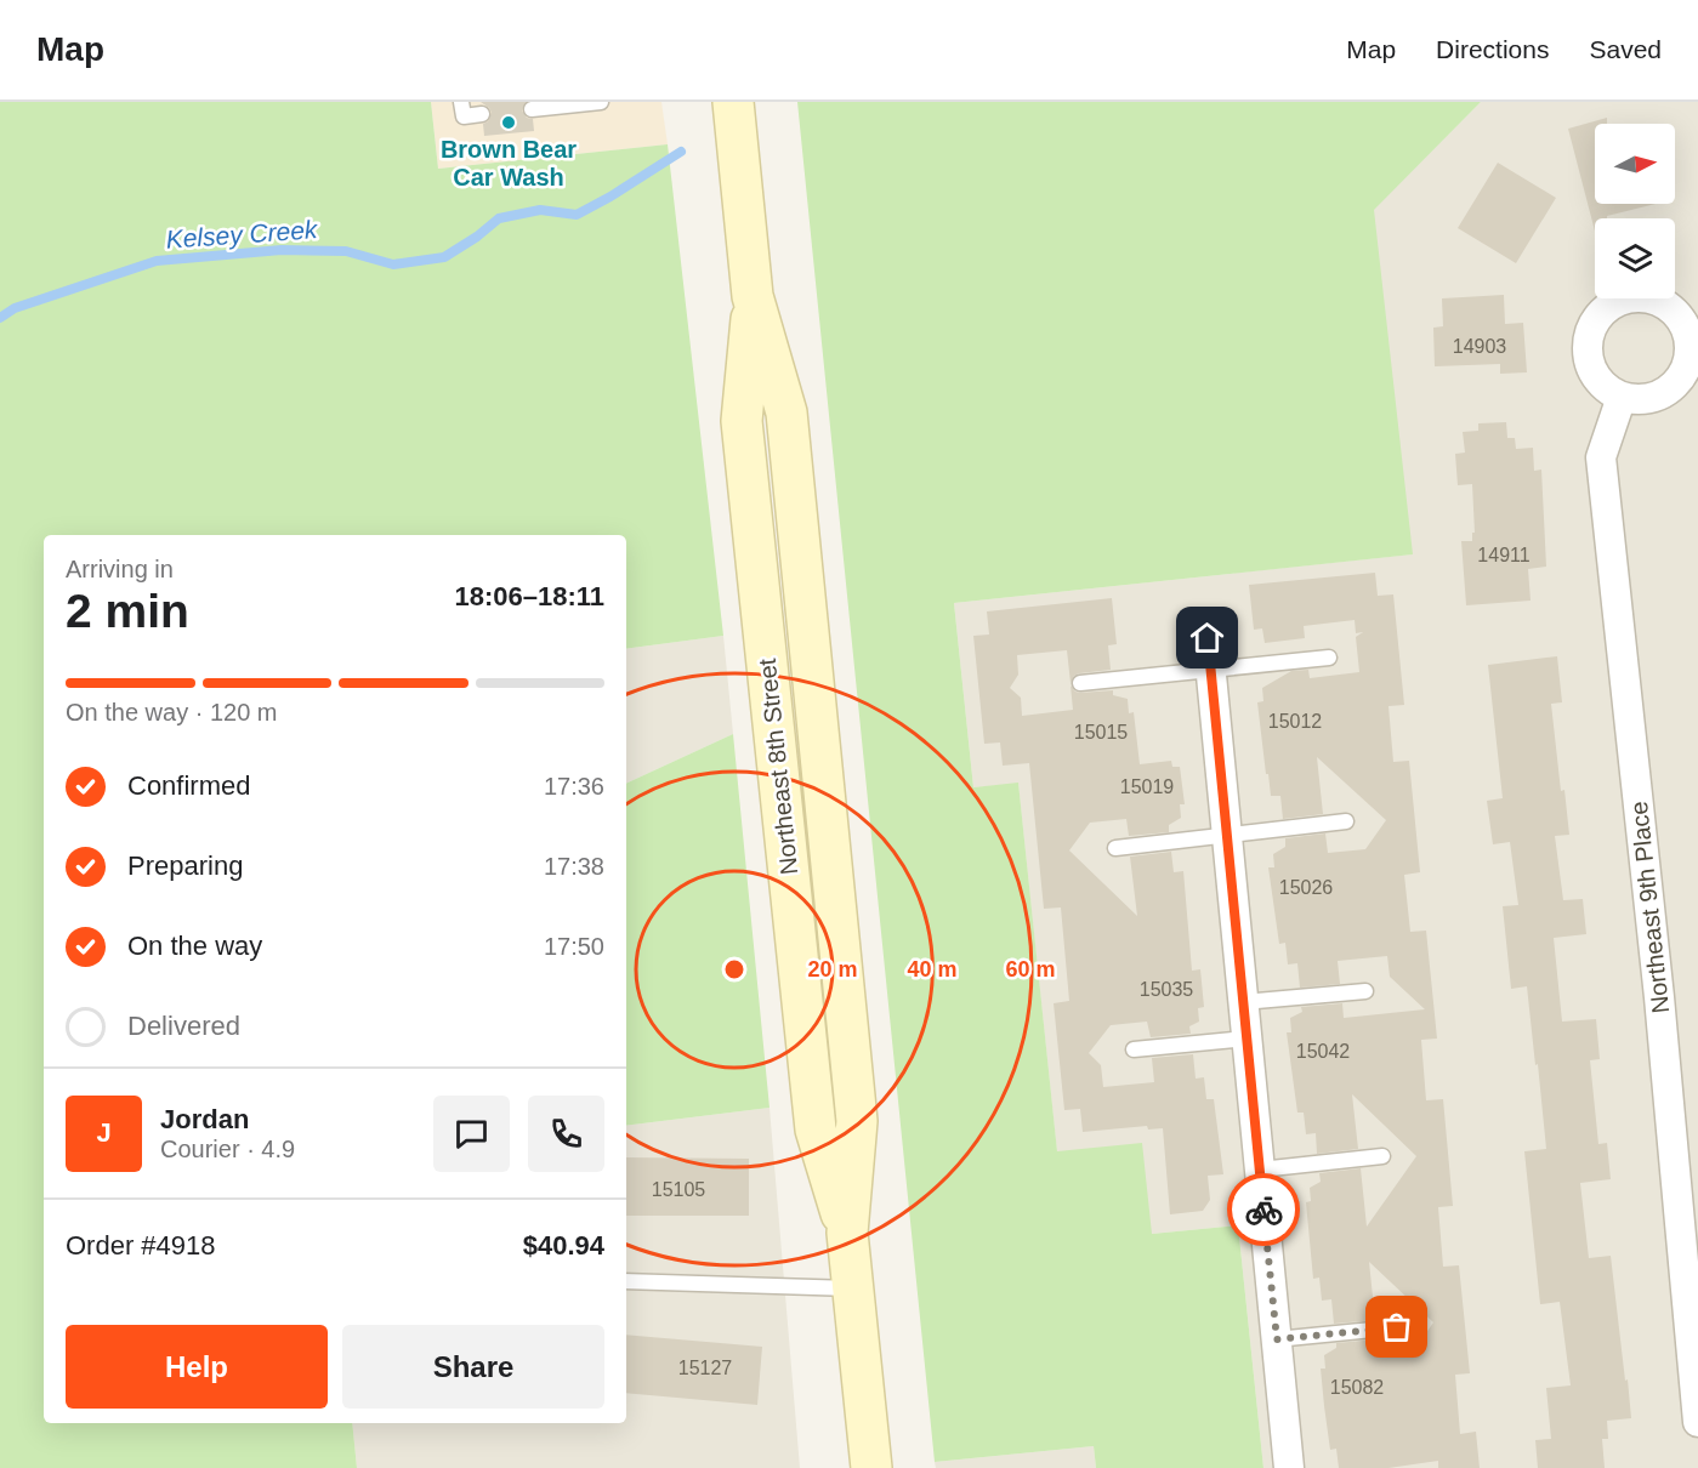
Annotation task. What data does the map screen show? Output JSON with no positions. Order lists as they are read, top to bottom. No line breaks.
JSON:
{"streets":{"main road":["Northeast 8th Street"],"street":["Northeast 9th Place"]},"water":["Kelsey Creek"],"places":["Brown Bear Car Wash"],"house_numbers":["14903","14911","15012","15015","15019","15026","15035","15042","15105","15127","15082"],"north":"right","page":{"header":"Map","nav":["Map","Directions","Saved"],"heading":["2 min","Arriving in","18:06–18:11"],"panel":["Jordan","Courier · 4.9","Order #4918","$40.94"],"bar":"On the way · 120 m","list":[["Confirmed","17:36"],["Preparing","17:38"],["On the way","17:50"],"Delivered"],"round":"J","buttons":["Help","Share"]},"rings":["20 m","40 m","60 m"]}
